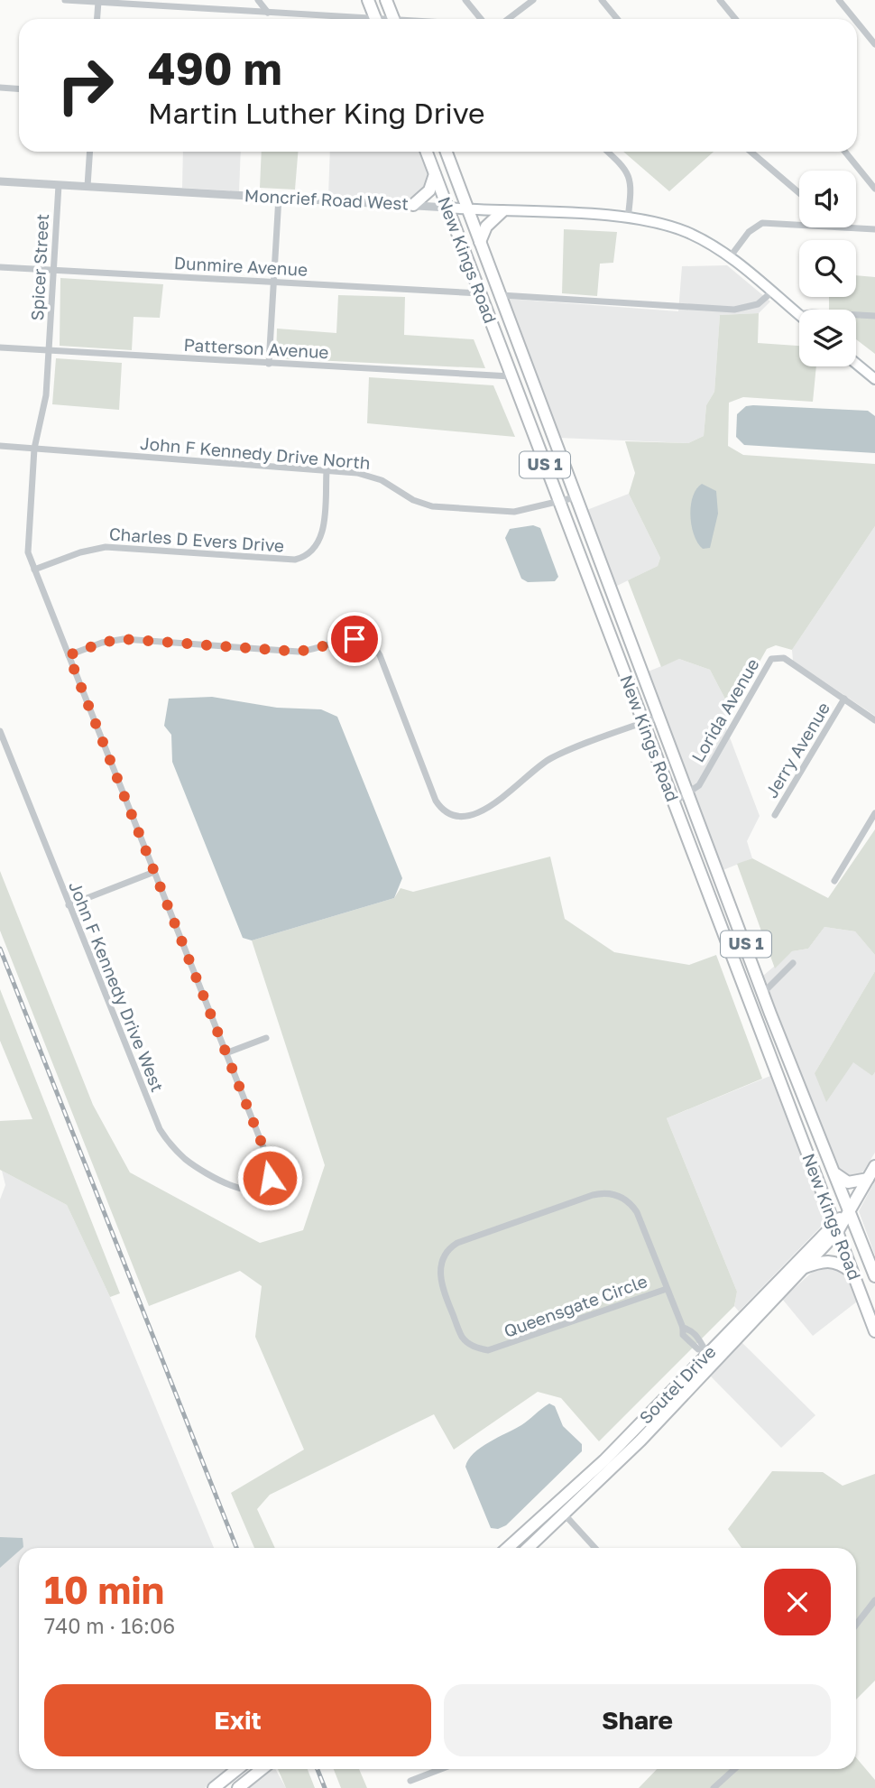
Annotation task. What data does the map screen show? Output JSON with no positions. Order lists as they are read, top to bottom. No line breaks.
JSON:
{"streets":{"main road":["Moncrief Road West","New Kings Road","US 1","Soutel Drive"],"street":["Dunmire Avenue","Spicer Street","Patterson Avenue","John F Kennedy Drive North","Charles D Evers Drive","Lorida Avenue","Jerry Avenue","John F Kennedy Drive West","Queensgate Circle"]},"crossings":[["Moncrief Road West","New Kings Road"],["Moncrief Road West","Spicer Street"],["New Kings Road","Dunmire Avenue"],["New Kings Road","Patterson Avenue"],["New Kings Road","John F Kennedy Drive North"],["New Kings Road","Lorida Avenue"],["New Kings Road","Soutel Drive"],["Dunmire Avenue","Spicer Street"],["Spicer Street","Patterson Avenue"],["Spicer Street","John F Kennedy Drive North"],["Spicer Street","Charles D Evers Drive"],["Spicer Street","John F Kennedy Drive West"],["John F Kennedy Drive North","Charles D Evers Drive"],["Lorida Avenue","Jerry Avenue"],["Queensgate Circle","Soutel Drive"]],"page":{"turn":["490 m","Martin Luther King Drive"],"heading":["10 min","740 m · 16:06"],"buttons":["Exit","Share"]}}
